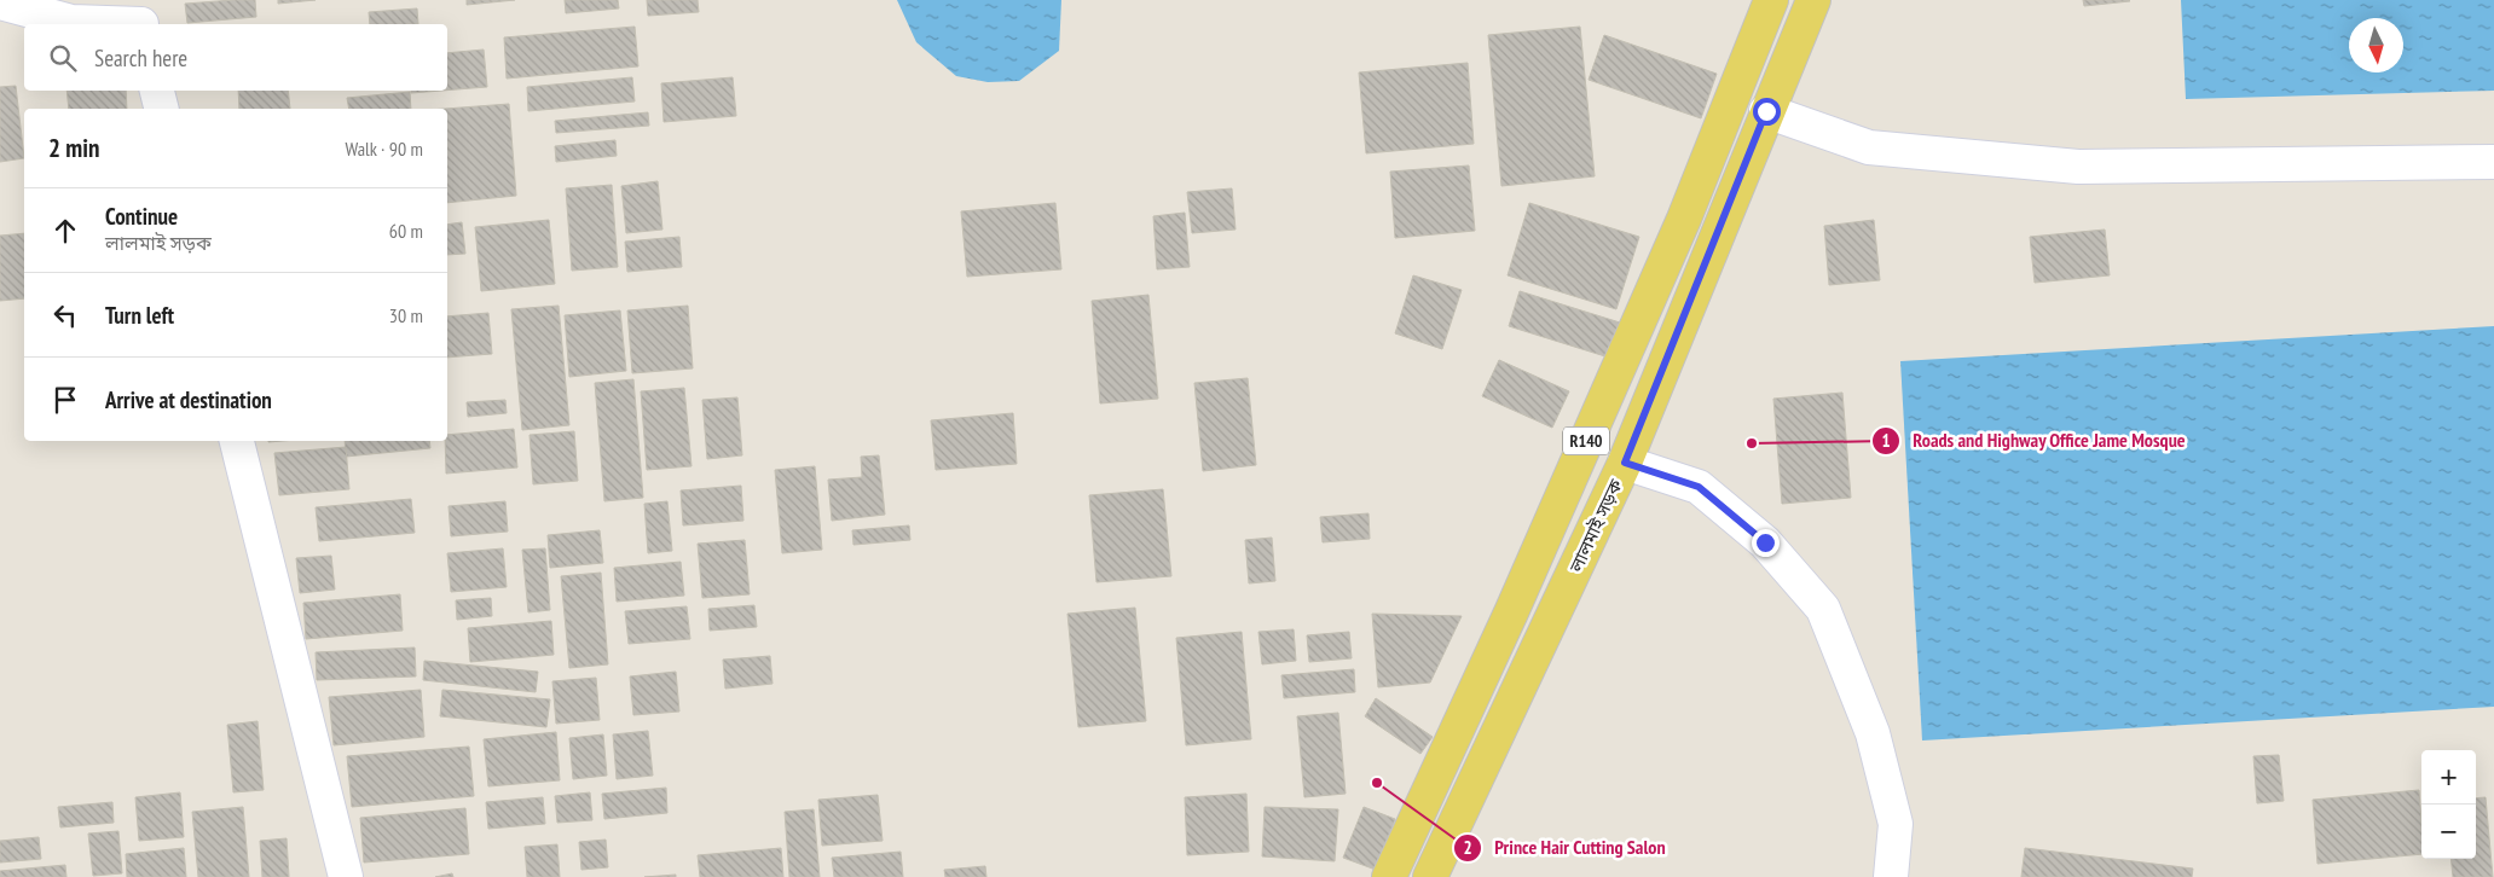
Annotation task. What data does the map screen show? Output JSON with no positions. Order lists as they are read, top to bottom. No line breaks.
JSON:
{"streets":{"main road":["R140","লালমাই সড়ক"]},"places":["Roads and Highway Office Jame Mosque","Prince Hair Cutting Salon"],"north":"bottom","page":{"search":"Search here","heading":["2 min","Walk · 90 m"],"list":[["Continue","লালমাই সড়ক","60 m"],["Turn left","30 m"],"Arrive at destination"],"map_buttons":["+","−"]}}
